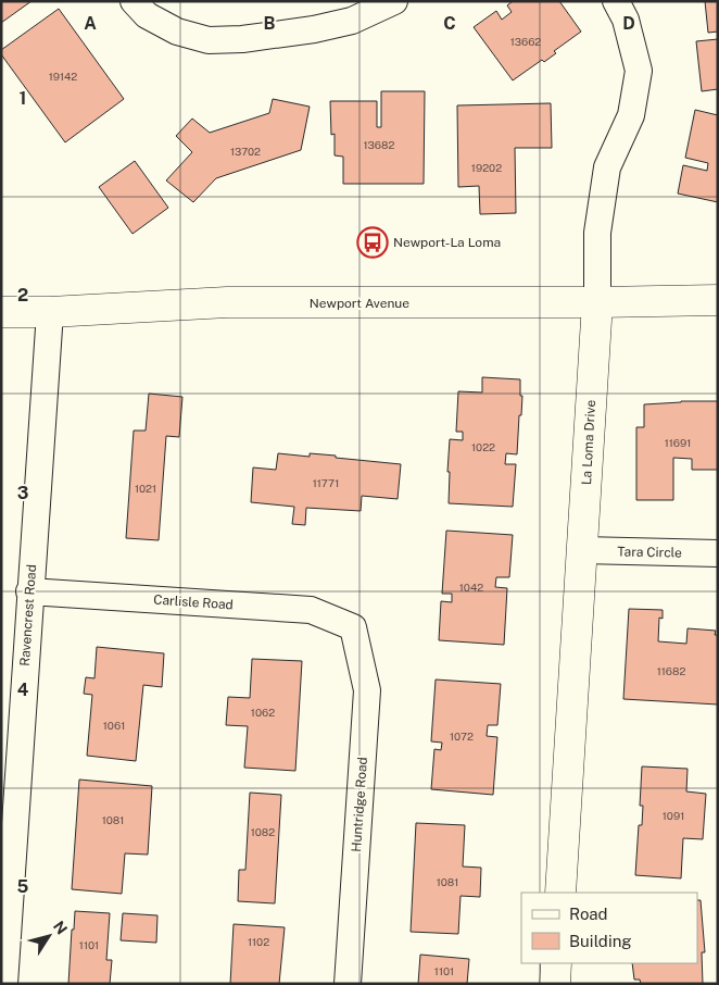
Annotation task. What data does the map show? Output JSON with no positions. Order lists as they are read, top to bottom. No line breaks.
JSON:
{"streets":{"main road":["Newport Avenue","La Loma Drive"],"street":["Tara Circle","Carlisle Road","Ravencrest Road","Huntridge Road"]},"crossings":[["Newport Avenue","La Loma Drive"],["Newport Avenue","Ravencrest Road"],["La Loma Drive","Tara Circle"],["Carlisle Road","Ravencrest Road"],["Carlisle Road","Huntridge Road"]],"places":{"bus stop":["Newport-La Loma"]},"house_numbers":["13662","19142","13682","13702","19202","11691","1022","11771","1021","1042","11682","1062","1061","1072","1091","1081","1082","1081","1102","1101","1101"],"legend":["Road","Building"],"north":"top right","grid":{"columns":["A","B","C","D"],"rows":["1","2","3","4","5"]}}
